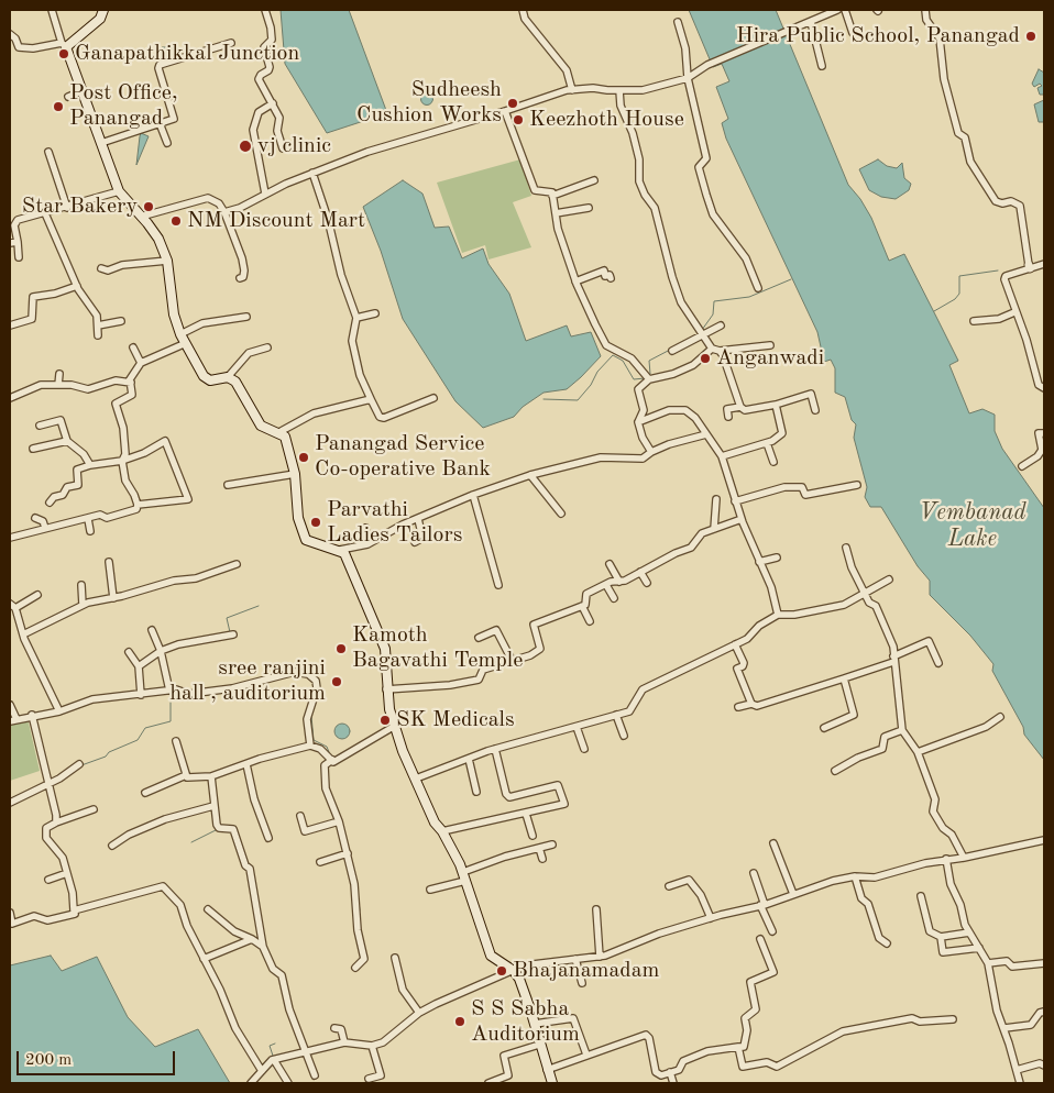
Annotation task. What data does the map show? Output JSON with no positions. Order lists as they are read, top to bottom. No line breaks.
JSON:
{"water":["Vembanad Lake"],"places":["Hira Public School, Panangad","Ganapathikkal Junction","Sudheesh Cushion Works","Post Office, Panangad","Keezhoth House","vj clinic","Star Bakery","NM Discount Mart","Anganwadi","Panangad Service Co-operative Bank","Parvathi Ladies Tailors","Kamoth Bagavathi Temple","sree ranjini hall , auditorium","SK Medicals","Bhajanamadam","S S Sabha Auditorium"],"scale_bar":"200 m"}
